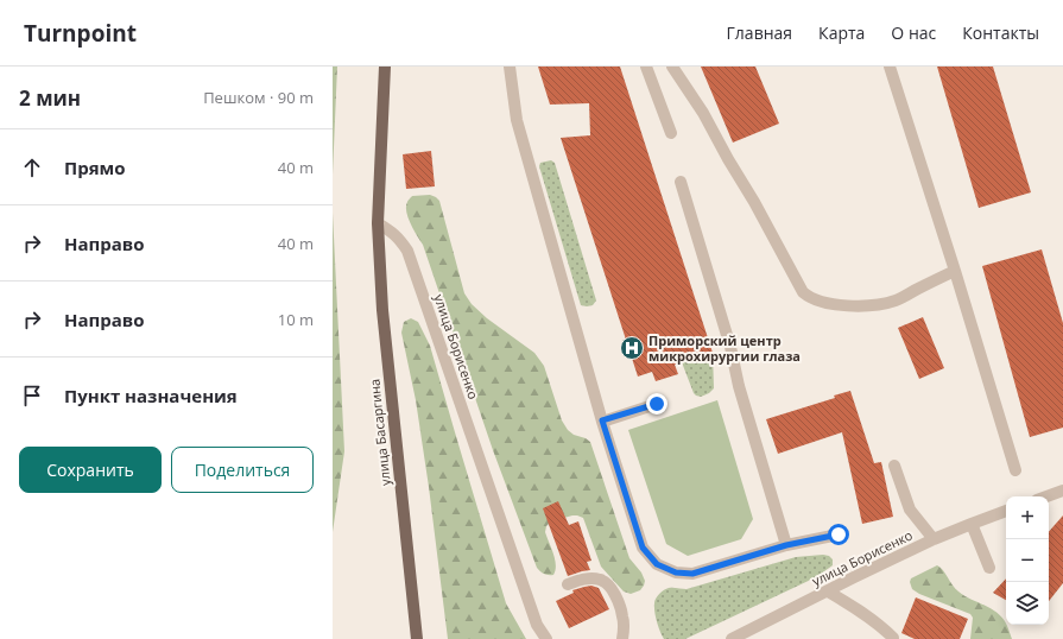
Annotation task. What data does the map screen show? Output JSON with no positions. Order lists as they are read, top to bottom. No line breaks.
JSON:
{"streets":{"main road":["улица Басаргина"],"street":["улица Борисенко"]},"crossings":[["улица Борисенко","улица Басаргина"]],"places":{"hospital":["Приморский центр микрохирургии глаза"]},"page":{"header":"Turnpoint","nav":["Главная","Карта","О нас","Контакты"],"heading":["2 мин","Пешком · 90 m"],"list":[["Прямо","40 m"],["Направо","40 m"],["Направо","10 m"],"Пункт назначения"],"buttons":["Сохранить","Поделиться"],"map_buttons":["+","−"]}}
